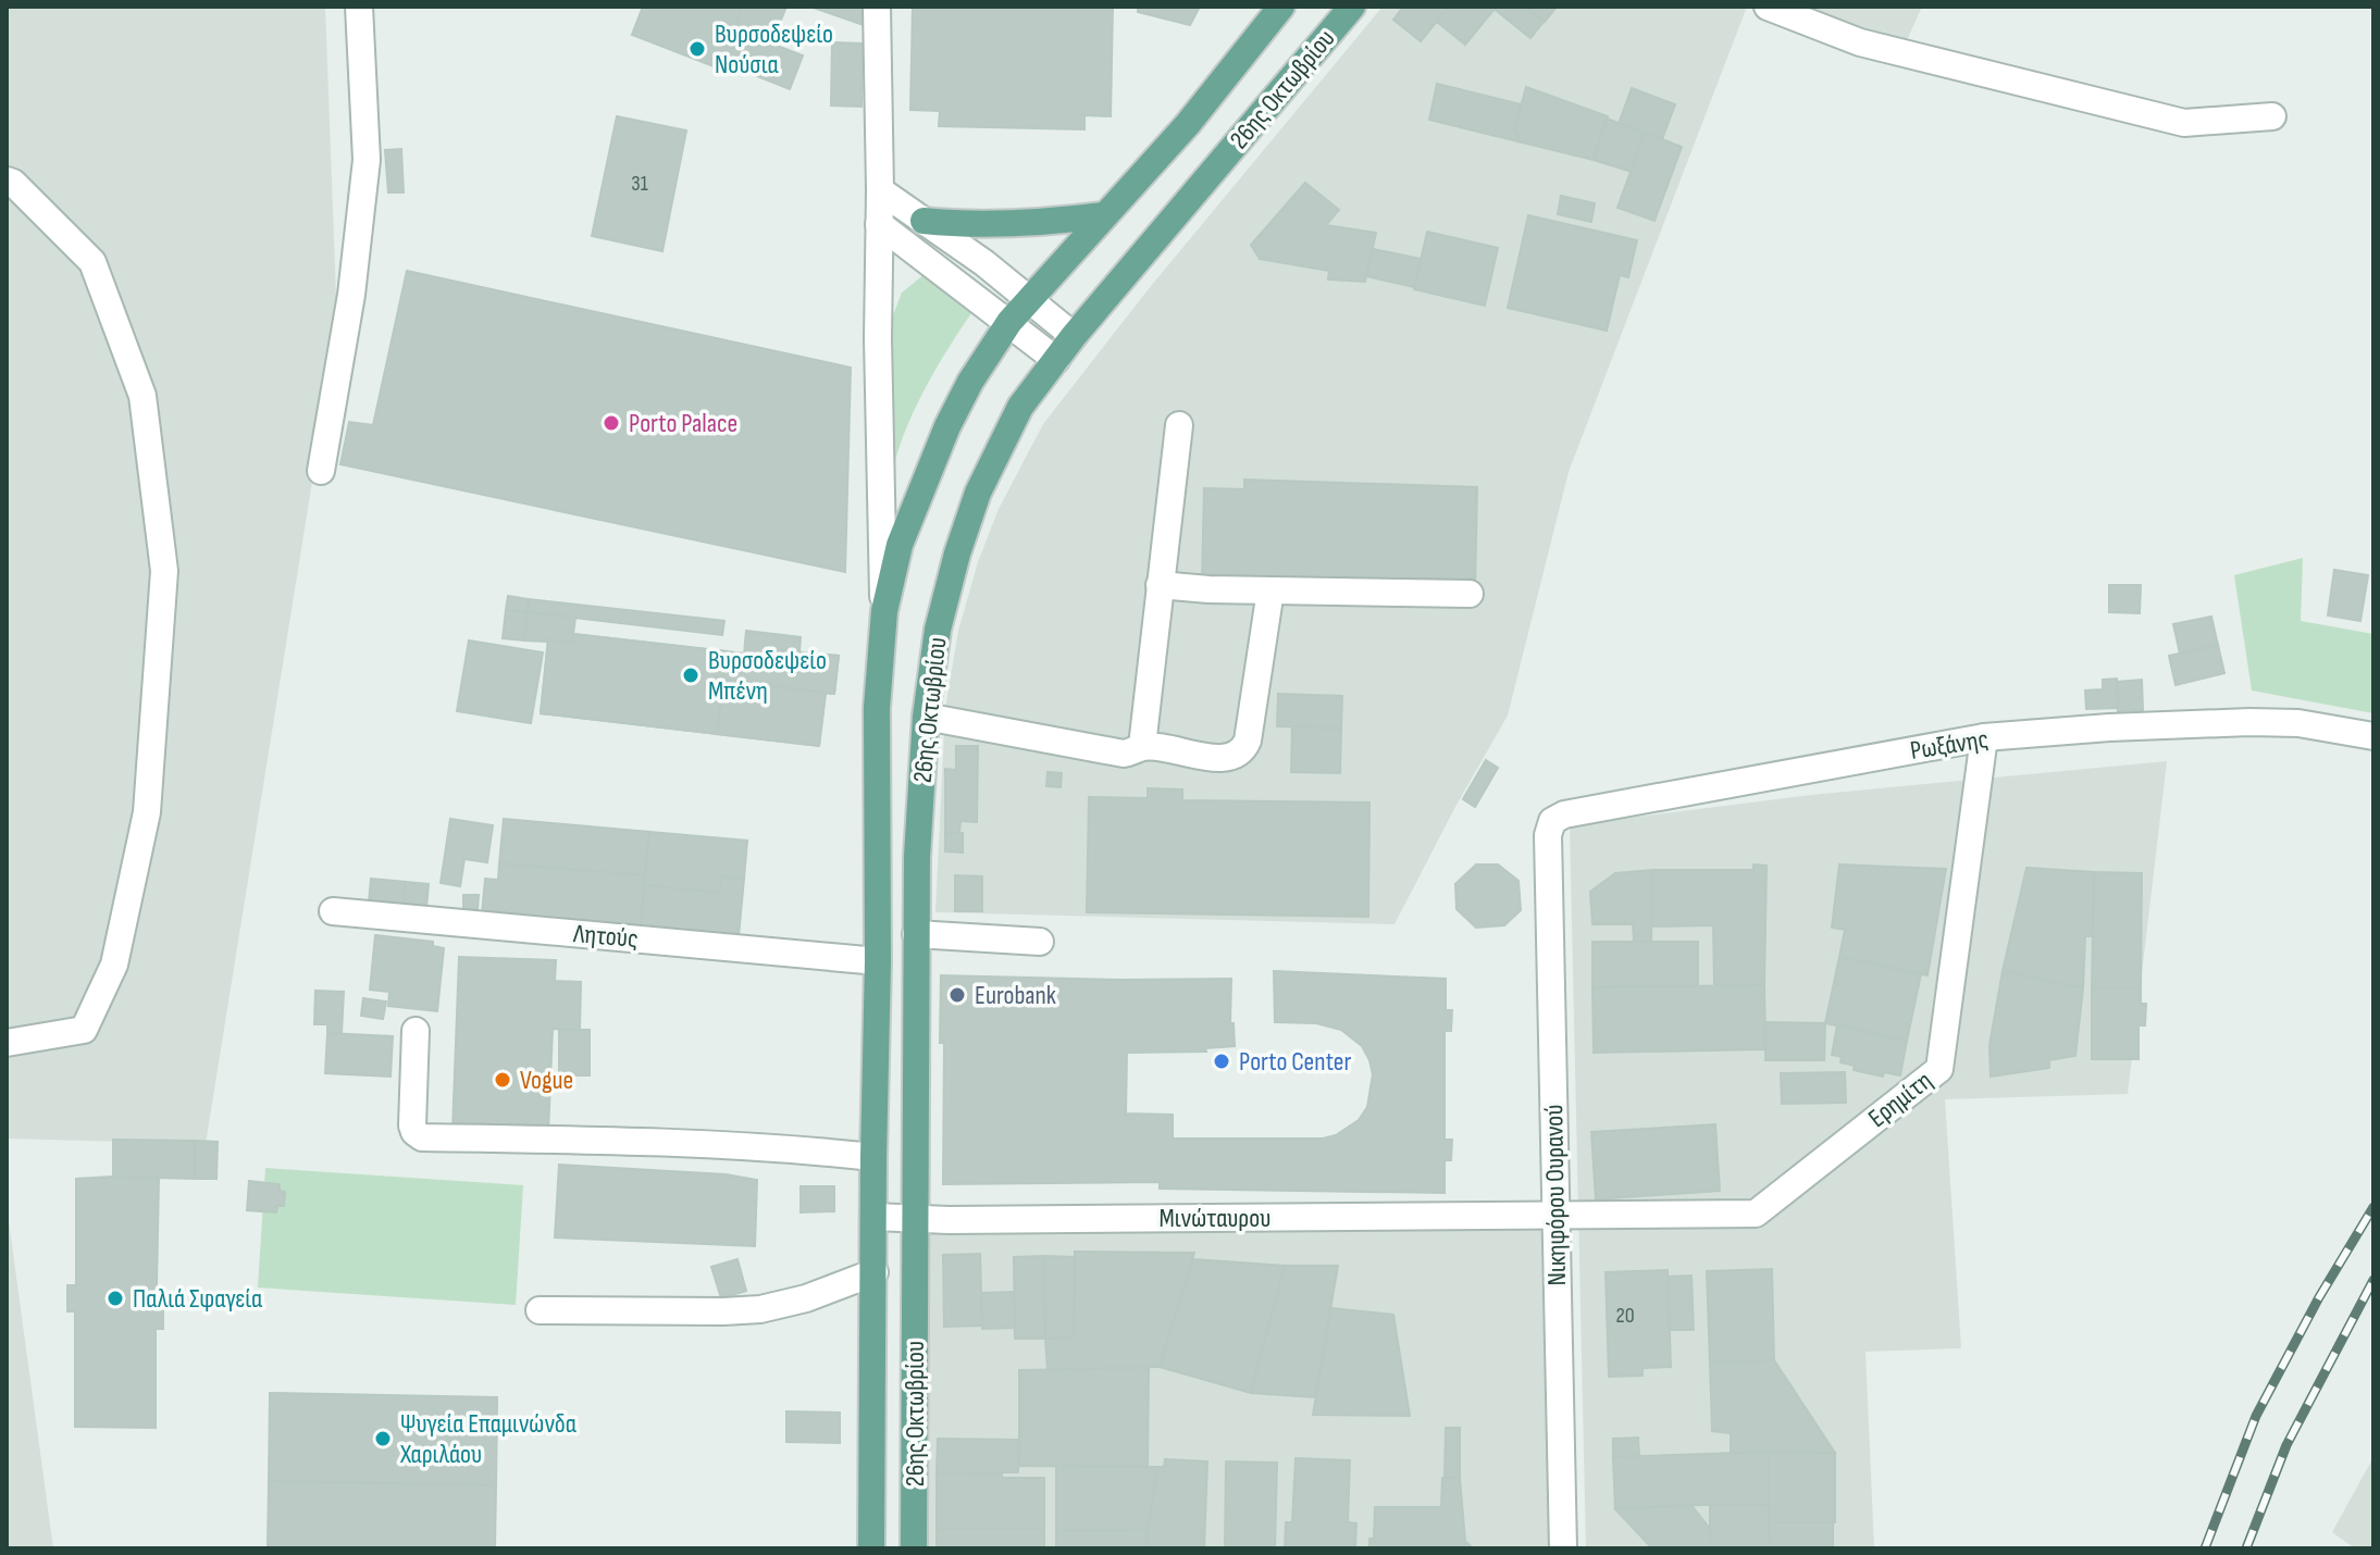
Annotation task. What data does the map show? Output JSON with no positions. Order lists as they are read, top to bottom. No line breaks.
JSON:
{"streets":{"main road":["26ης Οκτωβρίου"],"street":["Ρωξάνης","Λητούς","Ερημίτη","Νικηφόρου Ουρανού","Μινώταυρου"]},"crossings":[["26ης Οκτωβρίου","Λητούς"],["26ης Οκτωβρίου","Μινώταυρου"],["Ρωξάνης","Ερημίτη"],["Ρωξάνης","Νικηφόρου Ουρανού"],["Ερημίτη","Νικηφόρου Ουρανού"],["Ερημίτη","Μινώταυρου"],["Νικηφόρου Ουρανού","Μινώταυρου"]],"places":["Βυρσοδεψείο Νούσια","Porto Palace","Βυρσοδεψείο Μπένη","Eurobank","Porto Center","Vogue","Παλιά Σφαγεία","Ψυγεία Επαμινώνδα Χαριλάου"],"house_numbers":["31","20"]}
